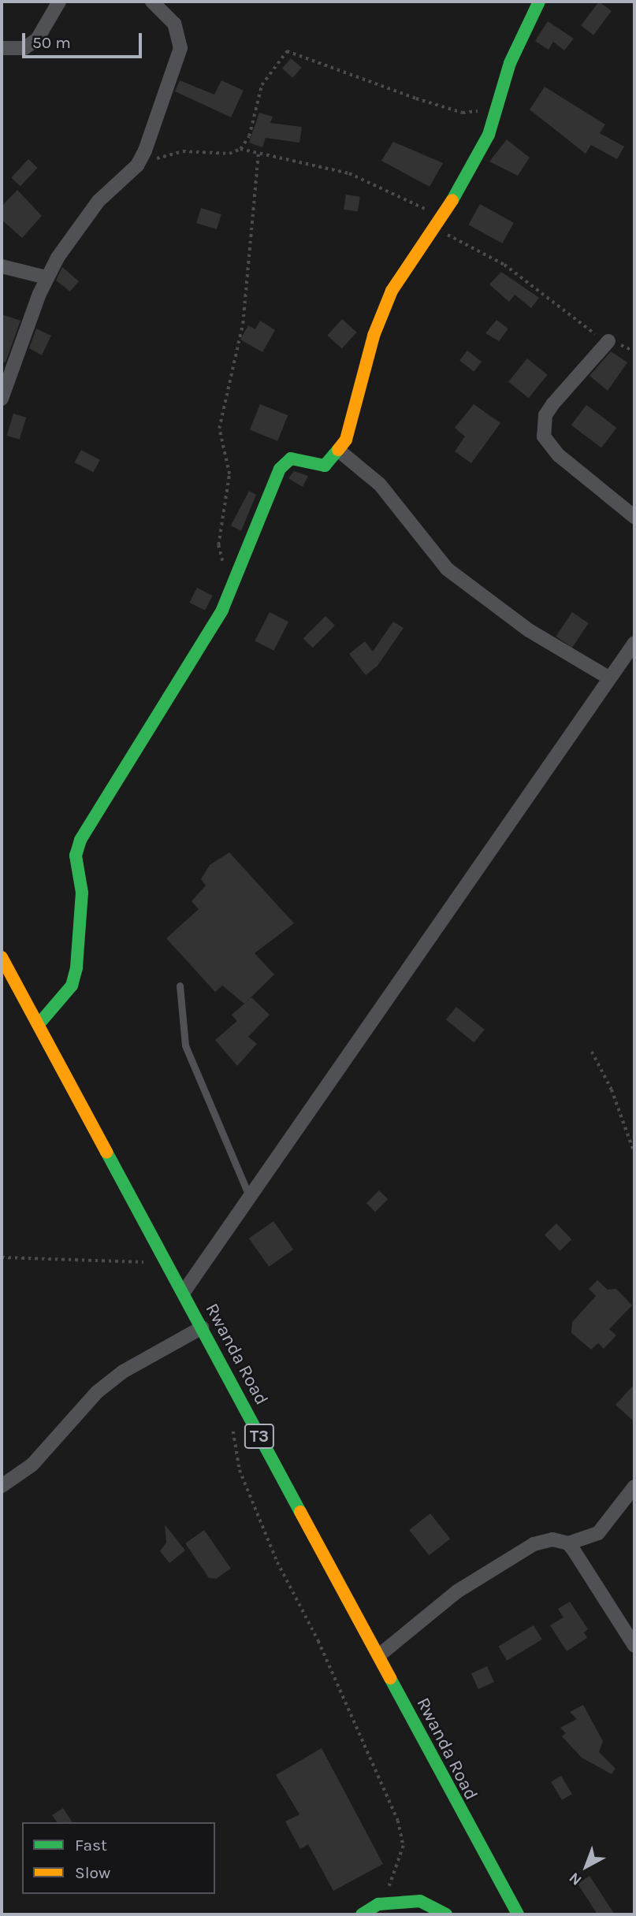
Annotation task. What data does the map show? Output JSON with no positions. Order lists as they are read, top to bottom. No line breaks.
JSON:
{"streets":{"main road":["Rwanda Road","T3"]},"legend":["Fast","Slow"],"scale_bar":"50 m","north":"bottom left"}
